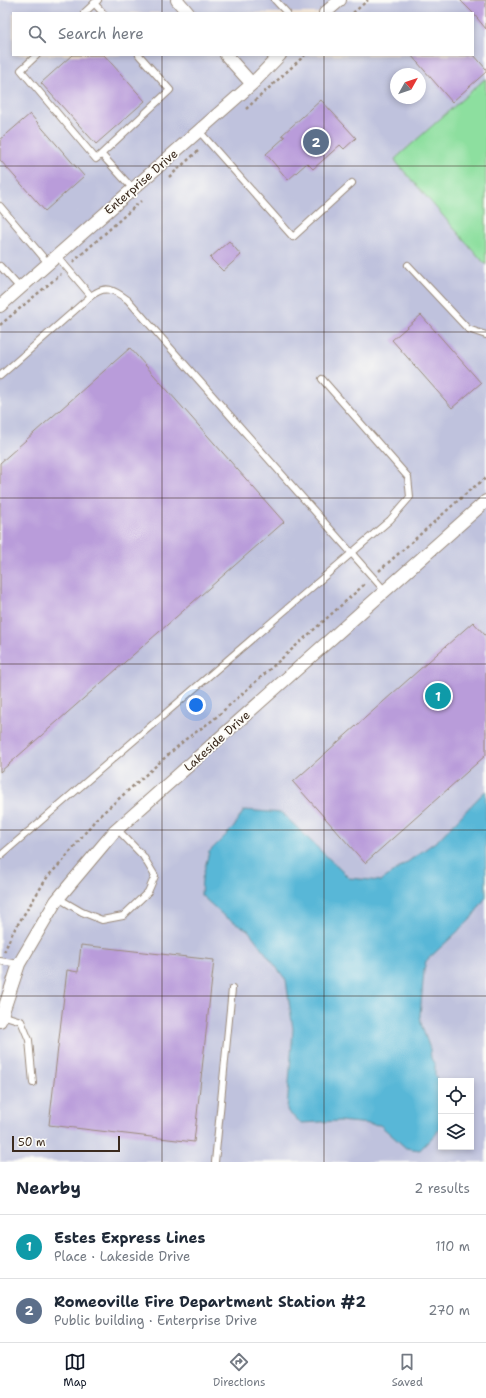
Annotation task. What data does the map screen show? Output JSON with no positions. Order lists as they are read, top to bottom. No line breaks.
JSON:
{"streets":{"street":["Enterprise Drive","Lakeside Drive"]},"scale_bar":"50 m","north":"top right","page":{"search":"Search here","pins":["2","1"],"scale":"50 m","heading":["Nearby","2 results"],"list":[{"mark":"1","name":"Estes Express Lines","note":"Place · Lakeside Drive","value":"110 m"},{"mark":"2","name":"Romeoville Fire Department Station #2","note":"Public building · Enterprise Drive","value":"270 m"}],"nav":["Map","Directions","Saved"]}}
